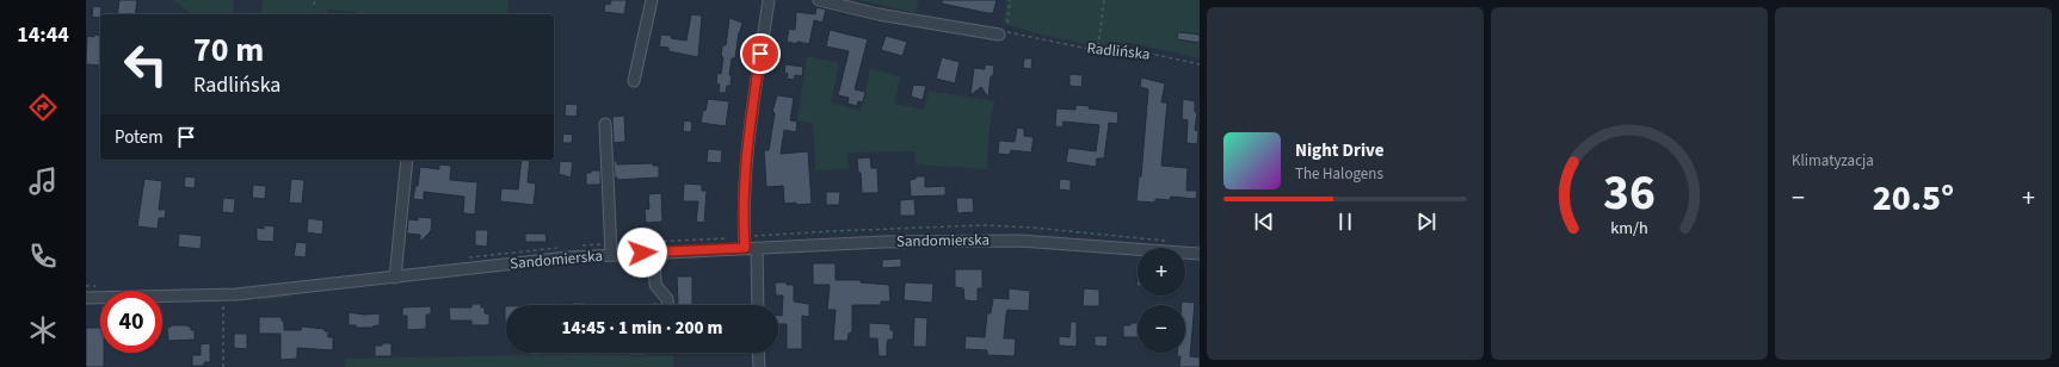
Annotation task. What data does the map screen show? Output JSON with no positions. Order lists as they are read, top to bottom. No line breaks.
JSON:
{"streets":{"street":["Sandomierska"],"path":["Radlińska"]},"page":{"tabs":"14:44","tile":"Klimatyzacja","turn":["70 m","Radlińska"],"then":"Potem","song":["Night Drive","The Halogens"],"heat":["−","20.5°","+"],"map_buttons":["+","−"],"limit":"40","trip":"14:45 · 1 min · 200 m","gauge":["36","km/h"]}}
